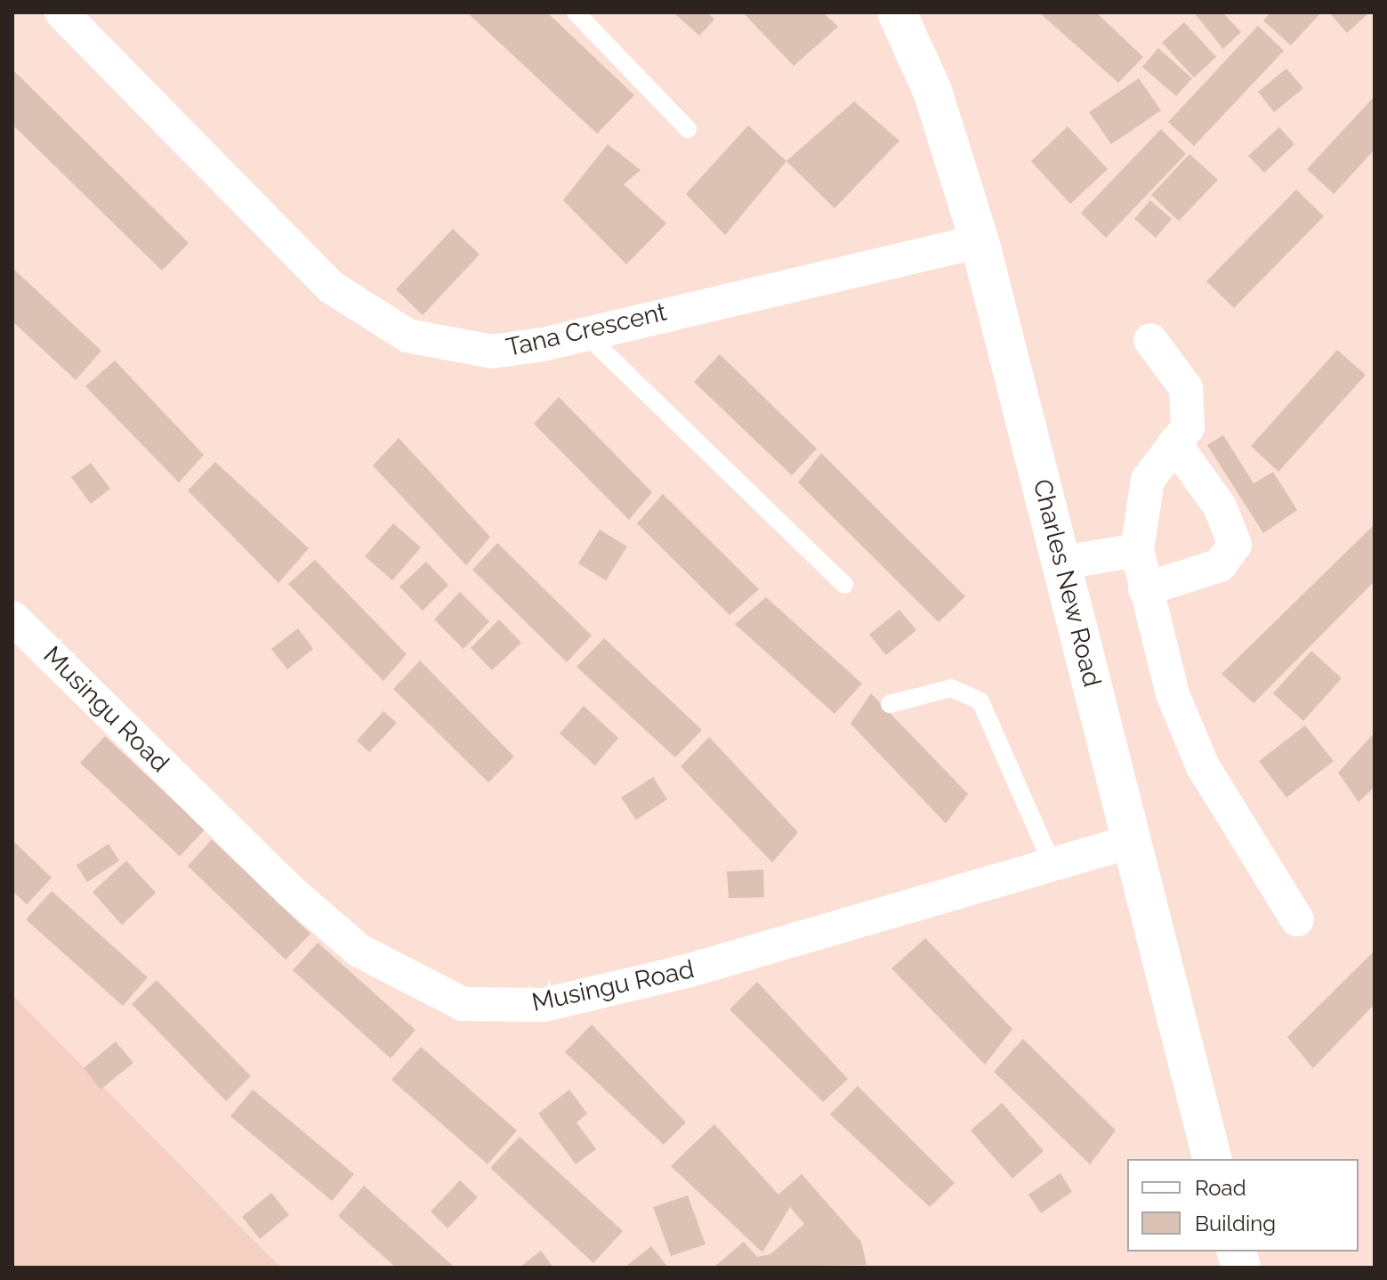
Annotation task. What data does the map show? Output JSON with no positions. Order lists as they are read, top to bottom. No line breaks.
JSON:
{"streets":{"street":["Tana Crescent","Charles New Road","Musingu Road"]},"crossings":[["Tana Crescent","Charles New Road"],["Charles New Road","Musingu Road"]],"legend":["Road","Building"]}
